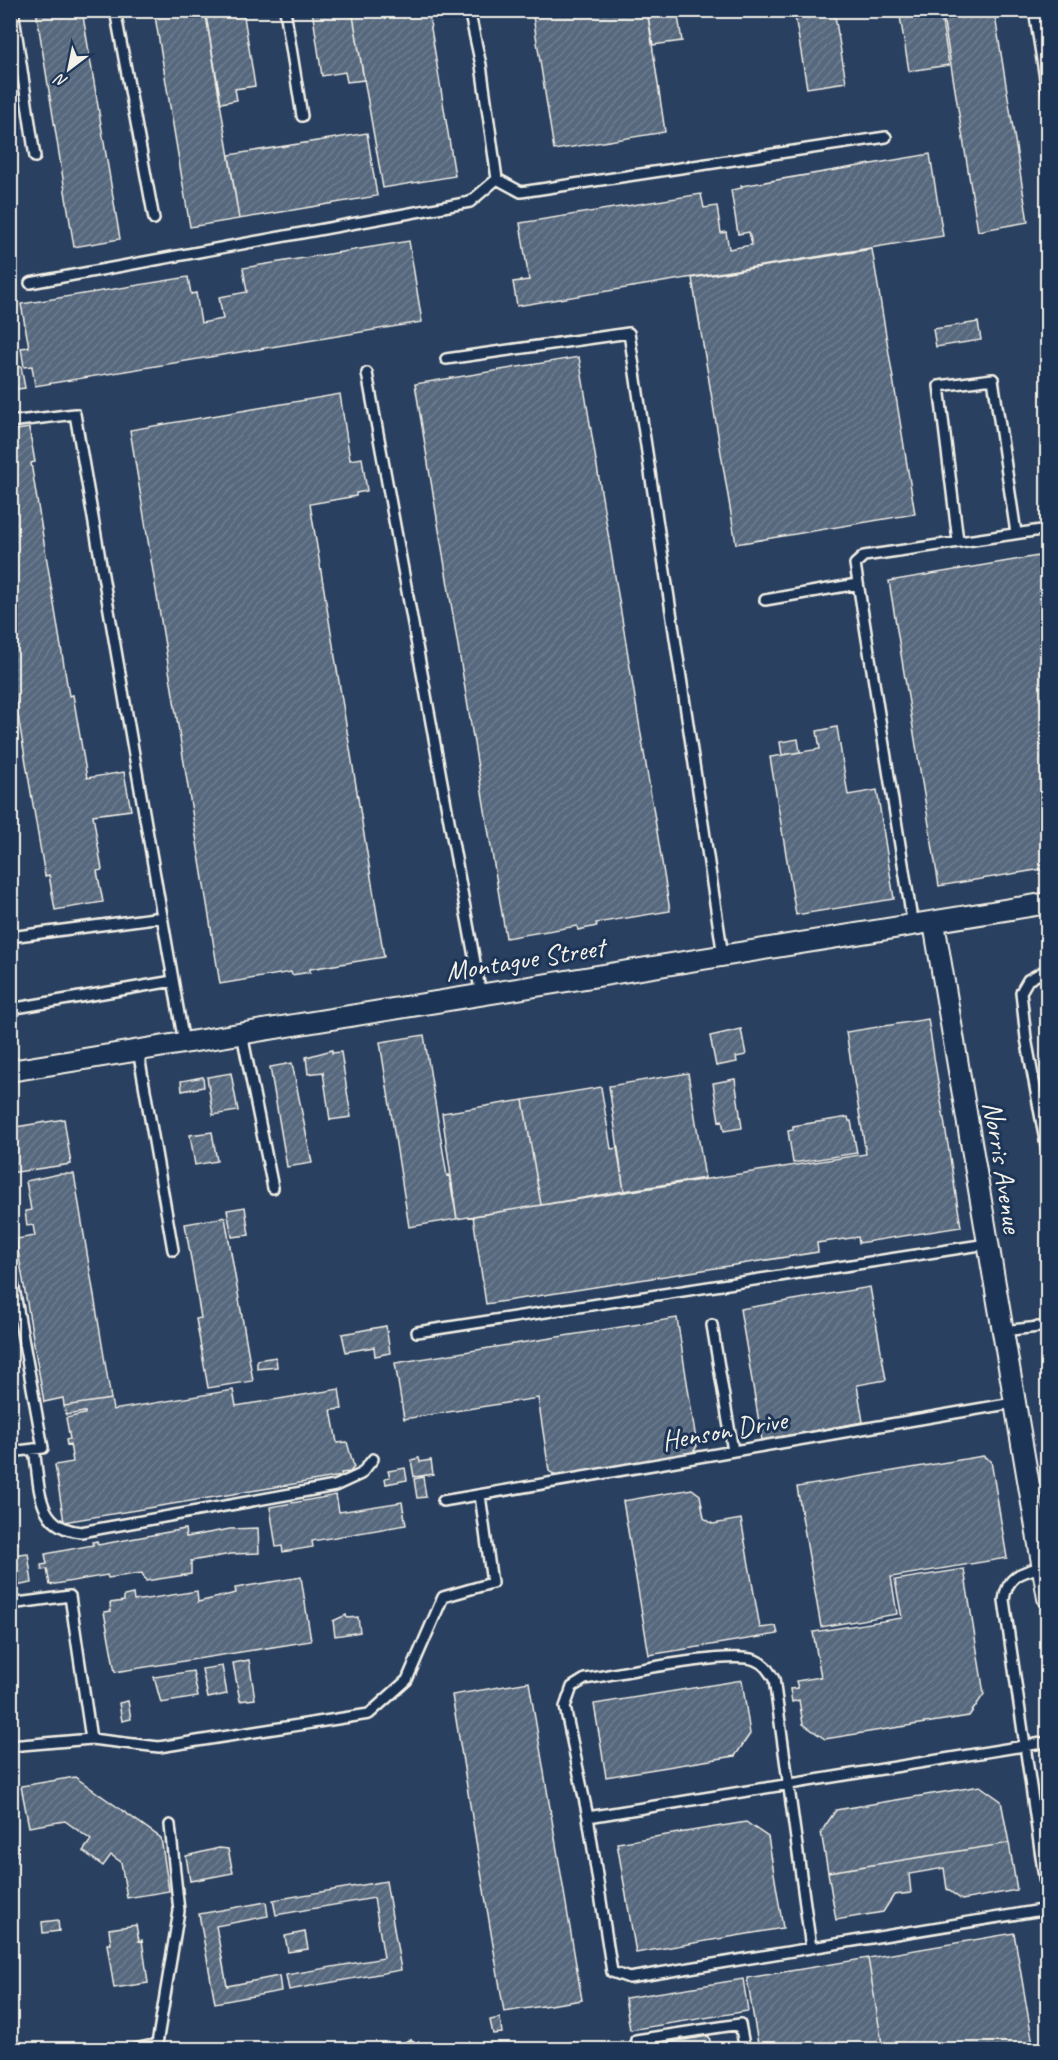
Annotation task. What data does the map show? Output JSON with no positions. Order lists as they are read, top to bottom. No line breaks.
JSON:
{"streets":{"street":["Montague Street","Norris Avenue"],"lane":["Henson Drive"]},"crossings":[["Montague Street","Norris Avenue"],["Norris Avenue","Henson Drive"]],"north":"bottom left"}
